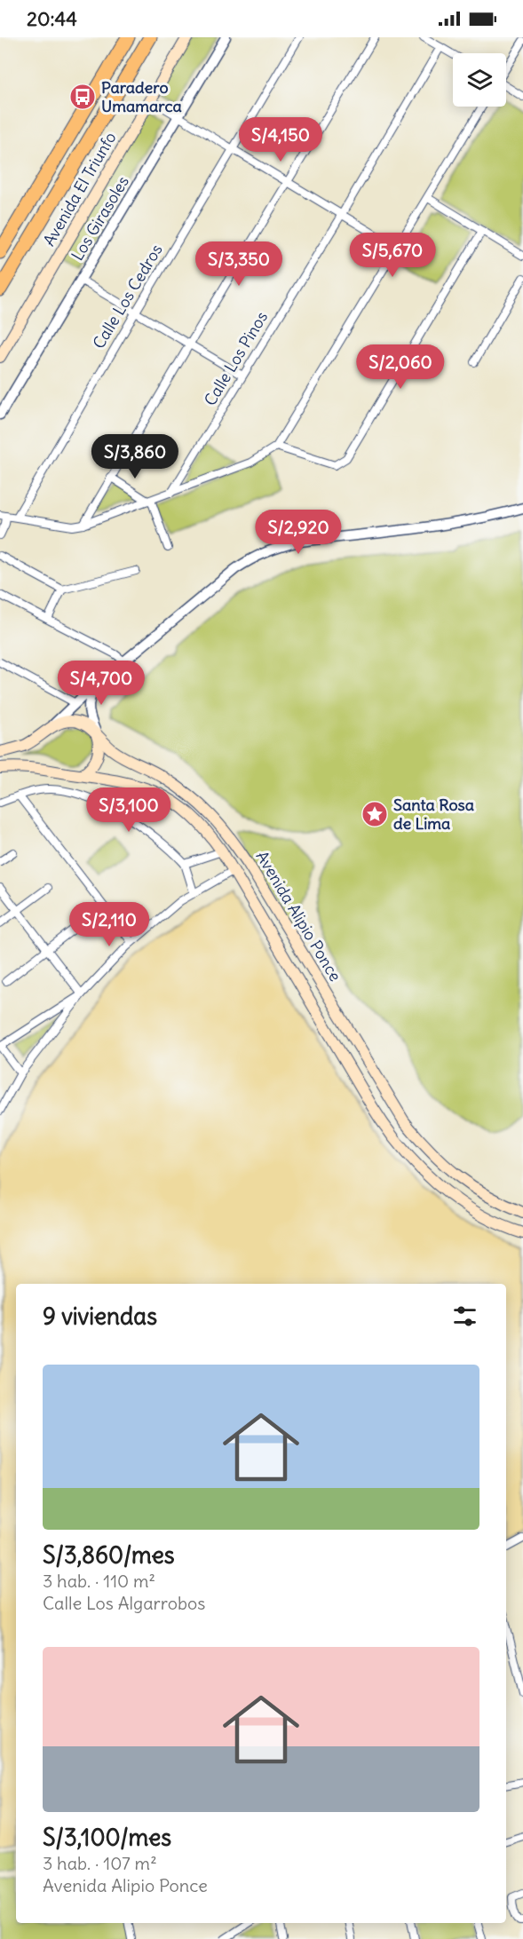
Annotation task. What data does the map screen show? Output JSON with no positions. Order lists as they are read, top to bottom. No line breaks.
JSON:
{"streets":{"main road":["Avenida El Triunfo","Avenida Alipio Ponce"],"street":["Los Girasoles","Calle Los Cedros","Calle Los Pinos"]},"places":{"bus stop":["Paradero Umamarca"],"place":["Santa Rosa de Lima"]},"page":{"status":"20:44","price":["S/4,150","S/5,670","S/3,350","S/2,060","S/3,860","S/2,920","S/4,700","S/3,100","S/2,110"],"heading":"9 viviendas","list":[{"name":"S/3,860/mes","note":"3 hab. · 110 m² · Calle Los Algarrobos"},{"name":"S/3,100/mes","note":"3 hab. · 107 m² · Avenida Alipio Ponce"}]}}
